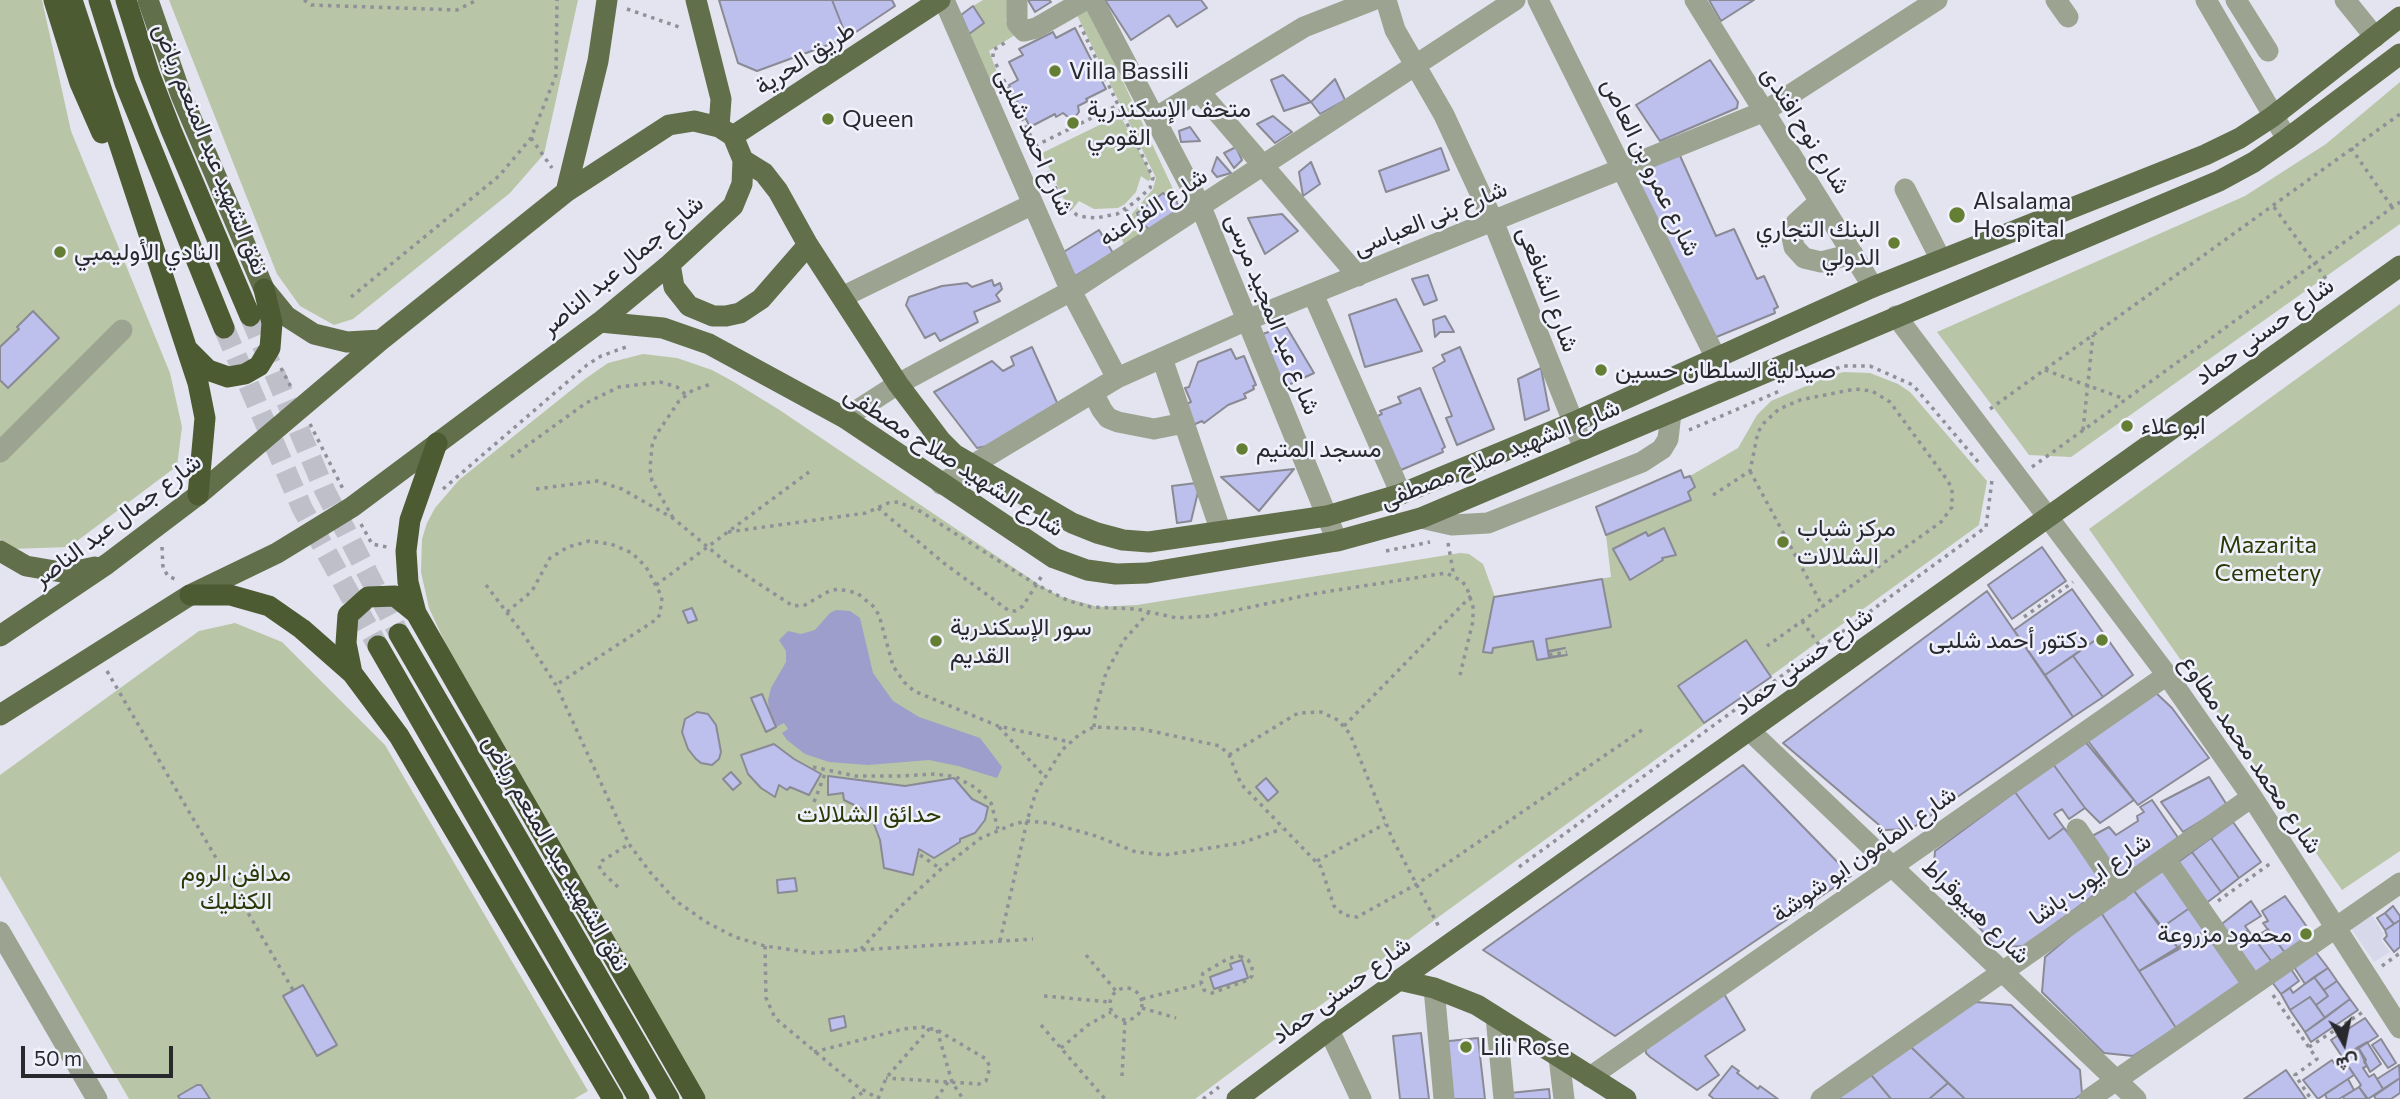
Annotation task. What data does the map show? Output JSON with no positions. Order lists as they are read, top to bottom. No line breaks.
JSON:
{"streets":{"highway":["نفق الشهيد عبد المنعم رياض"],"main road":["طريق الحرية","شارع جمال عبد الناصر","شارع حسنى حماد","شارع الشهيد صلاح مصطفى"],"street":["شارع نوح افندى","شارع احمد شلبى","شارع عمرو بن العاص","شارع الفراعنه","شارع بنى العباسى","شارع الشافعى","شارع عبد المجيد مرسى","شارع محمد محمد مطاوع","شارع المأمون ابو شوشة","شارع ايوب باشا","شارع هيبوقراط"]},"crossings":[["طريق الحرية","شارع احمد شلبى"],["طريق الحرية","شارع جمال عبد الناصر"],["شارع نوح افندى","شارع بنى العباسى"],["شارع نوح افندى","شارع الشهيد صلاح مصطفى"],["شارع احمد شلبى","شارع الفراعنه"],["شارع احمد شلبى","شارع بنى العباسى"],["شارع عمرو بن العاص","شارع بنى العباسى"],["شارع عمرو بن العاص","شارع الشهيد صلاح مصطفى"],["شارع الفراعنه","شارع الشافعى"],["شارع الفراعنه","شارع عبد المجيد مرسى"],["شارع الفراعنه","شارع الشهيد صلاح مصطفى"],["شارع بنى العباسى","شارع الشافعى"],["شارع بنى العباسى","شارع عبد المجيد مرسى"],["شارع بنى العباسى","شارع الشهيد صلاح مصطفى"],["شارع جمال عبد الناصر","شارع الشهيد صلاح مصطفى"],["شارع الشافعى","شارع الشهيد صلاح مصطفى"],["شارع عبد المجيد مرسى","شارع الشهيد صلاح مصطفى"],["شارع حسنى حماد","شارع محمد محمد مطاوع"],["شارع حسنى حماد","شارع هيبوقراط"],["شارع محمد محمد مطاوع","شارع المأمون ابو شوشة"],["شارع محمد محمد مطاوع","شارع ايوب باشا"],["شارع المأمون ابو شوشة","شارع هيبوقراط"],["شارع ايوب باشا","شارع هيبوقراط"]],"parks":["Mazarita Cemetery","حدائق الشلالات","مدافن الروم الكثليك"],"places":["Villa Bassili","Queen","متحف الإسكندرية القومي","Alsalama Hospital","البنك التجاري الدولي","النادي الأوليمبي","صيدلية السلطان حسين","ابو علاء","مسجد المتيم","مركز شباب الشلالات","دكتور أحمد شلبى","سور الإسكندرية القديم","محمود مزروعة","Lili Rose"],"scale_bar":"50 m","north":"bottom"}
